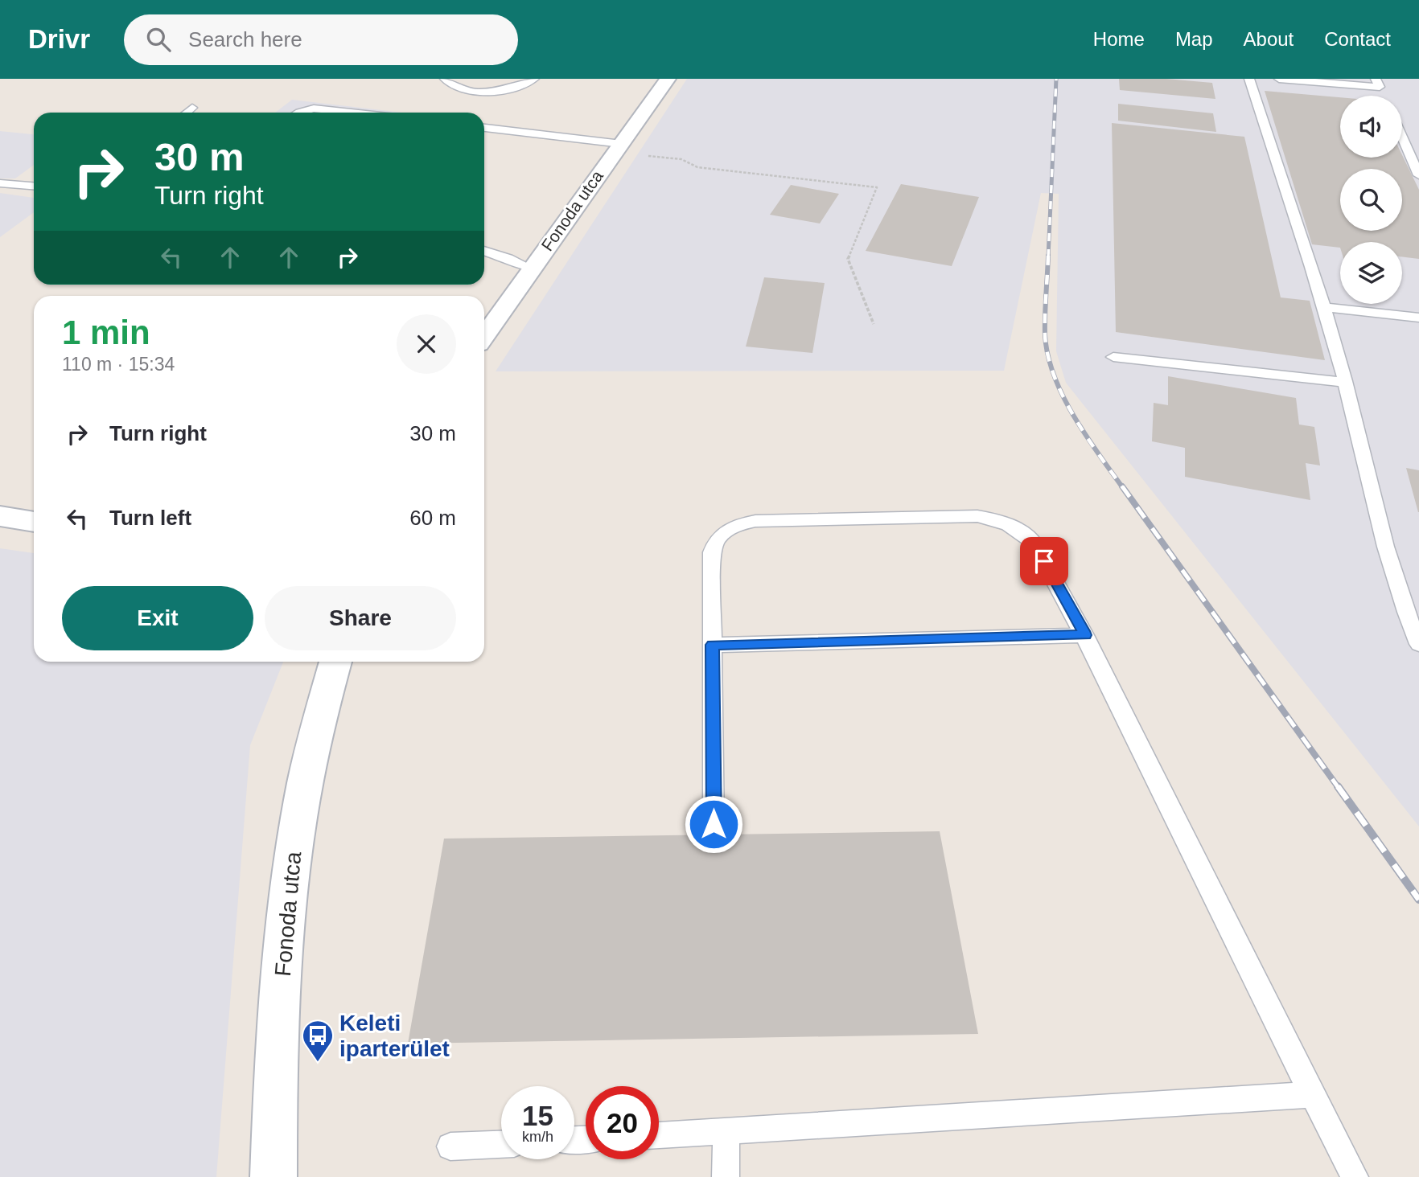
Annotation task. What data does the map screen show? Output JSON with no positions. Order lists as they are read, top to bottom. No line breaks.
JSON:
{"streets":{"street":["Fonoda utca"]},"places":{"bus stop":["Keleti iparterület"]},"page":{"header":"Drivr","search":"Search here","nav":["Home","Map","About","Contact"],"turn":["30 m","Turn right"],"heading":["1 min","110 m · 15:34"],"list":[{"name":"Turn right","value":"30 m"},{"name":"Turn left","value":"60 m"}],"buttons":["Exit","Share"],"speed":"15 km/h","limit":"20"}}
